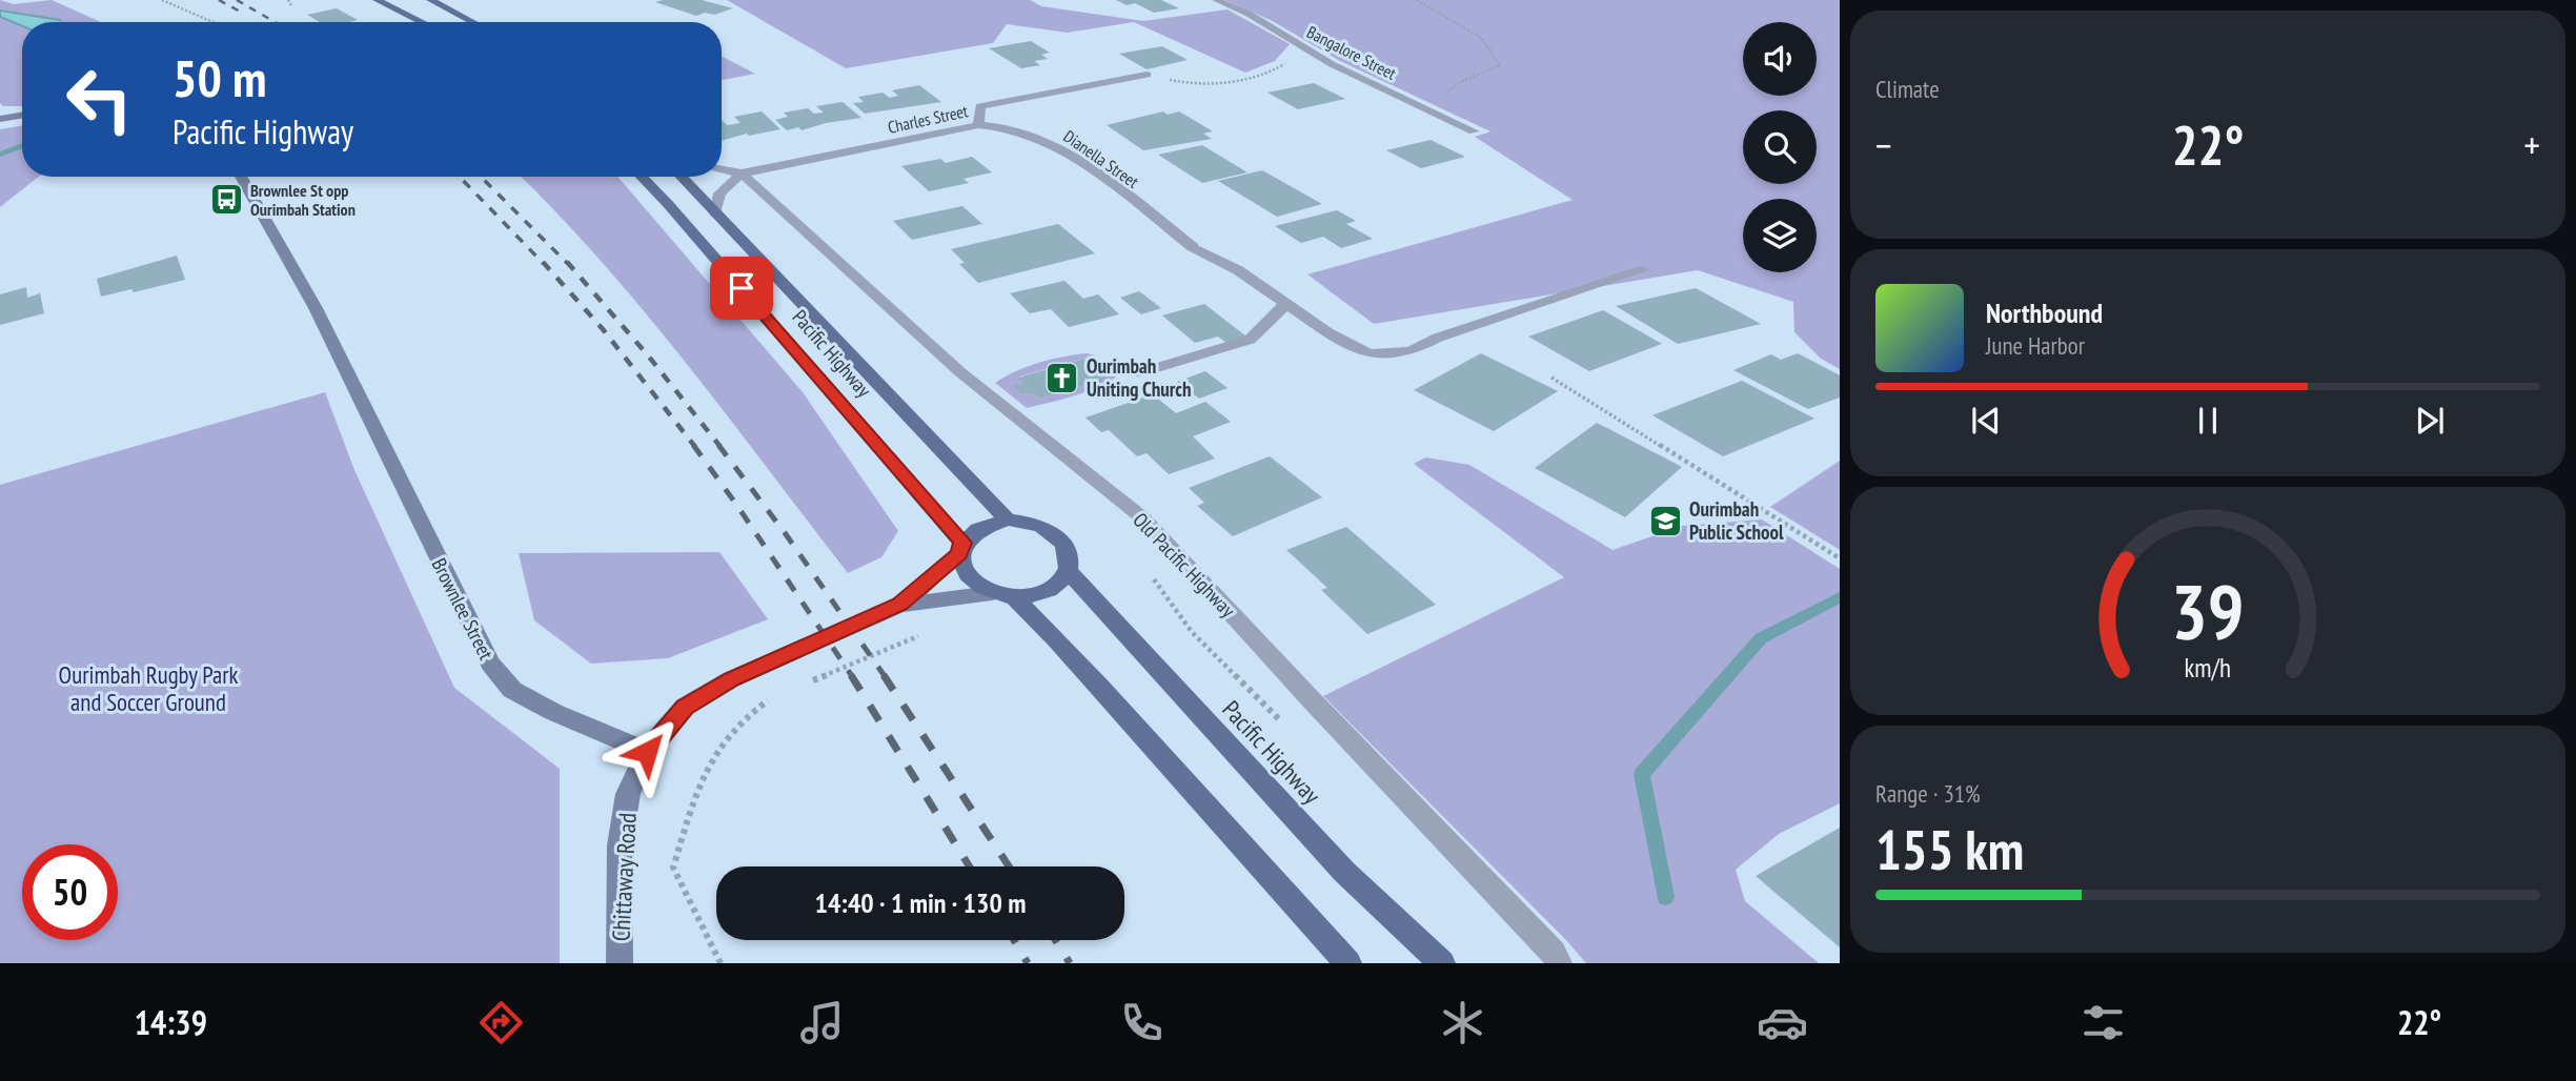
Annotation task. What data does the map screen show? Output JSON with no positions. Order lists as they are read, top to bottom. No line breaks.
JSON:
{"streets":{"main road":["Pacific Highway"],"street":["Bangalore Street","Charles Street","Dianella Street","Old Pacific Highway","Brownlee Street","Chittaway Road"]},"crossings":[["Charles Street","Dianella Street"],["Charles Street","Old Pacific Highway"],["Brownlee Street","Chittaway Road"]],"parks":["Ourimbah Rugby Park and Soccer Ground"],"places":{"bus stop":["Brownlee St opp Ourimbah Station"],"church":["Ourimbah Uniting Church"],"school or university":["Ourimbah Public School"]},"page":{"tile":["Climate",["Range · 31%","155 km"]],"turn":["50 m","Pacific Highway"],"heat":["−","22°","+"],"song":["Northbound","June Harbor"],"limit":"50","trip":"14:40 · 1 min · 130 m","tabs":["14:39","22°"],"gauge":["39","km/h"]}}
